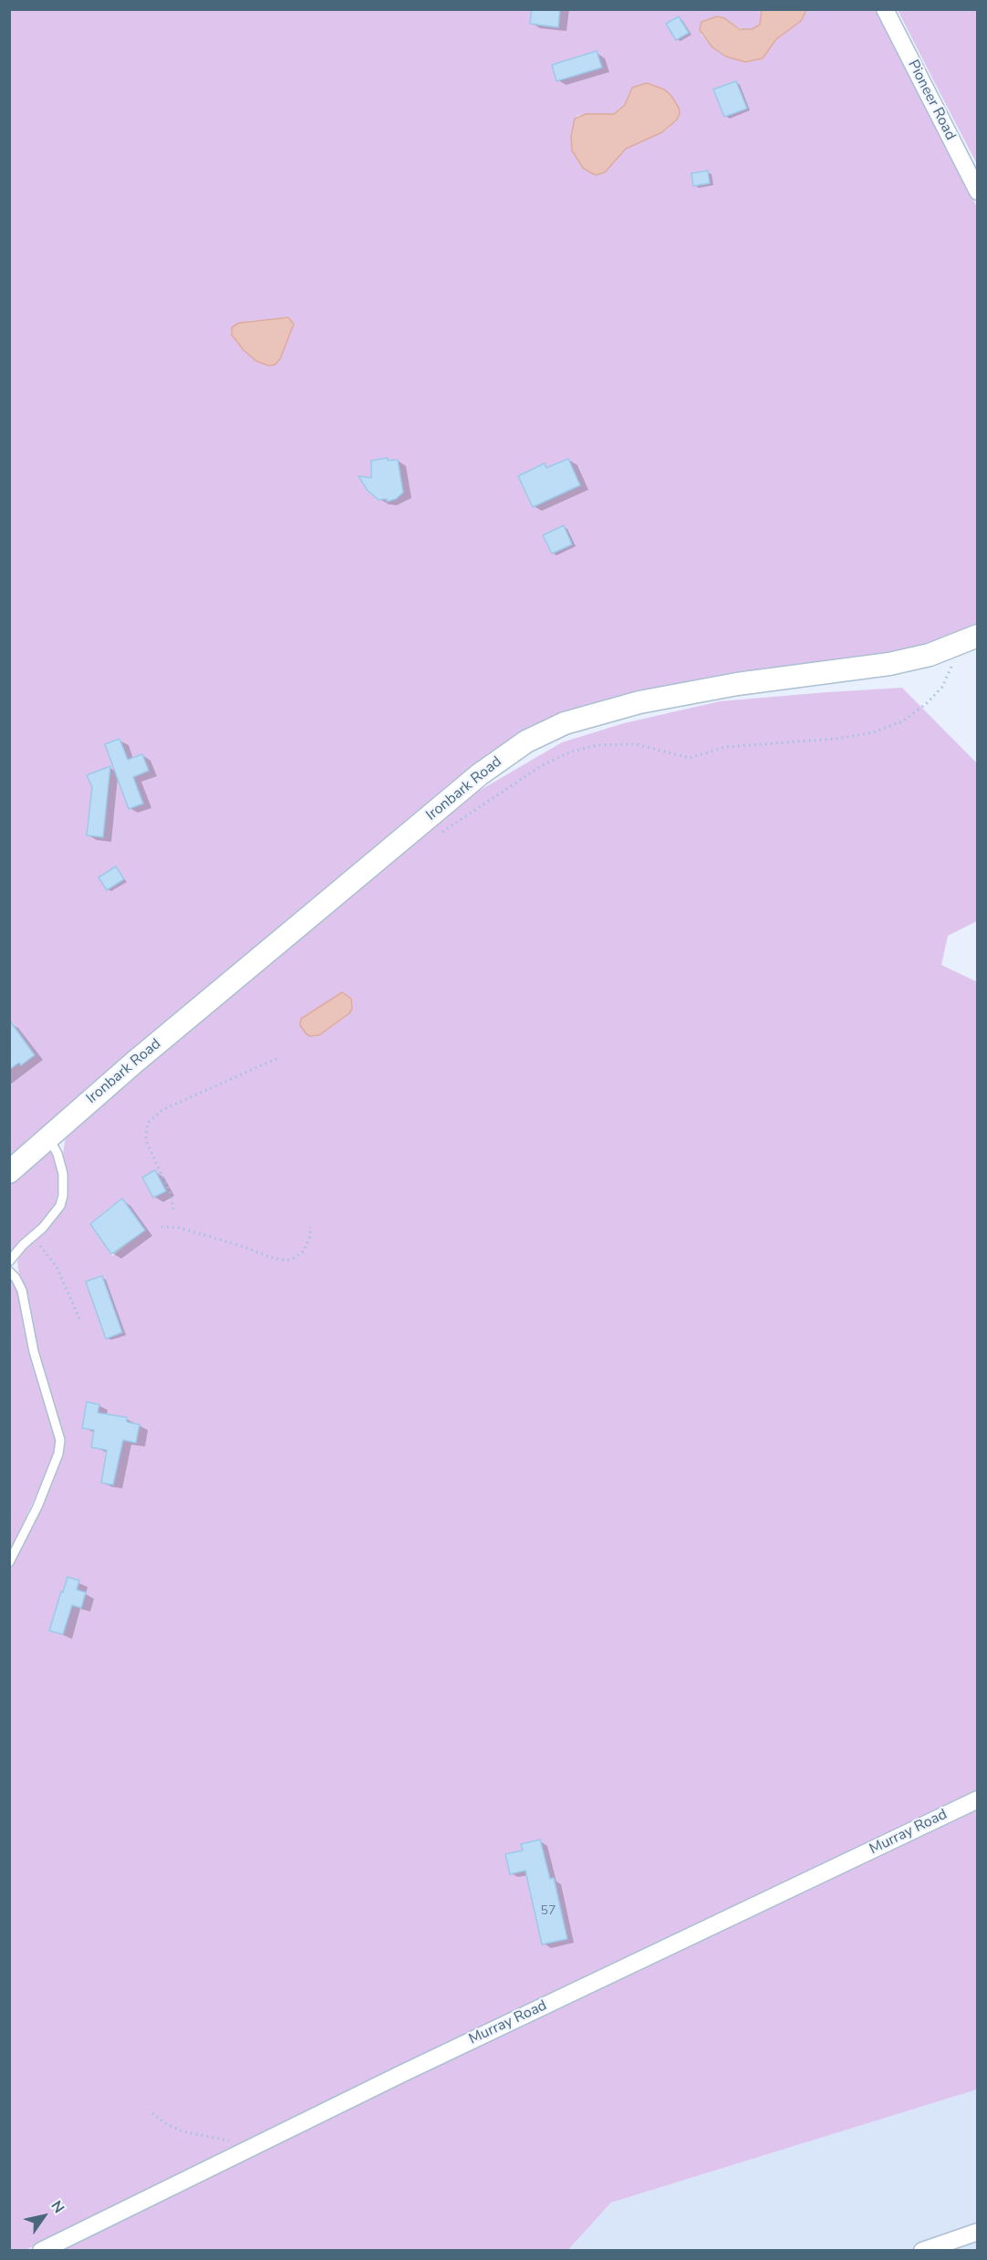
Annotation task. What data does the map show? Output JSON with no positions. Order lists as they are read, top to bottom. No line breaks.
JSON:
{"streets":{"street":["Pioneer Road","Ironbark Road","Murray Road"]},"house_numbers":["57"],"north":"top right"}
